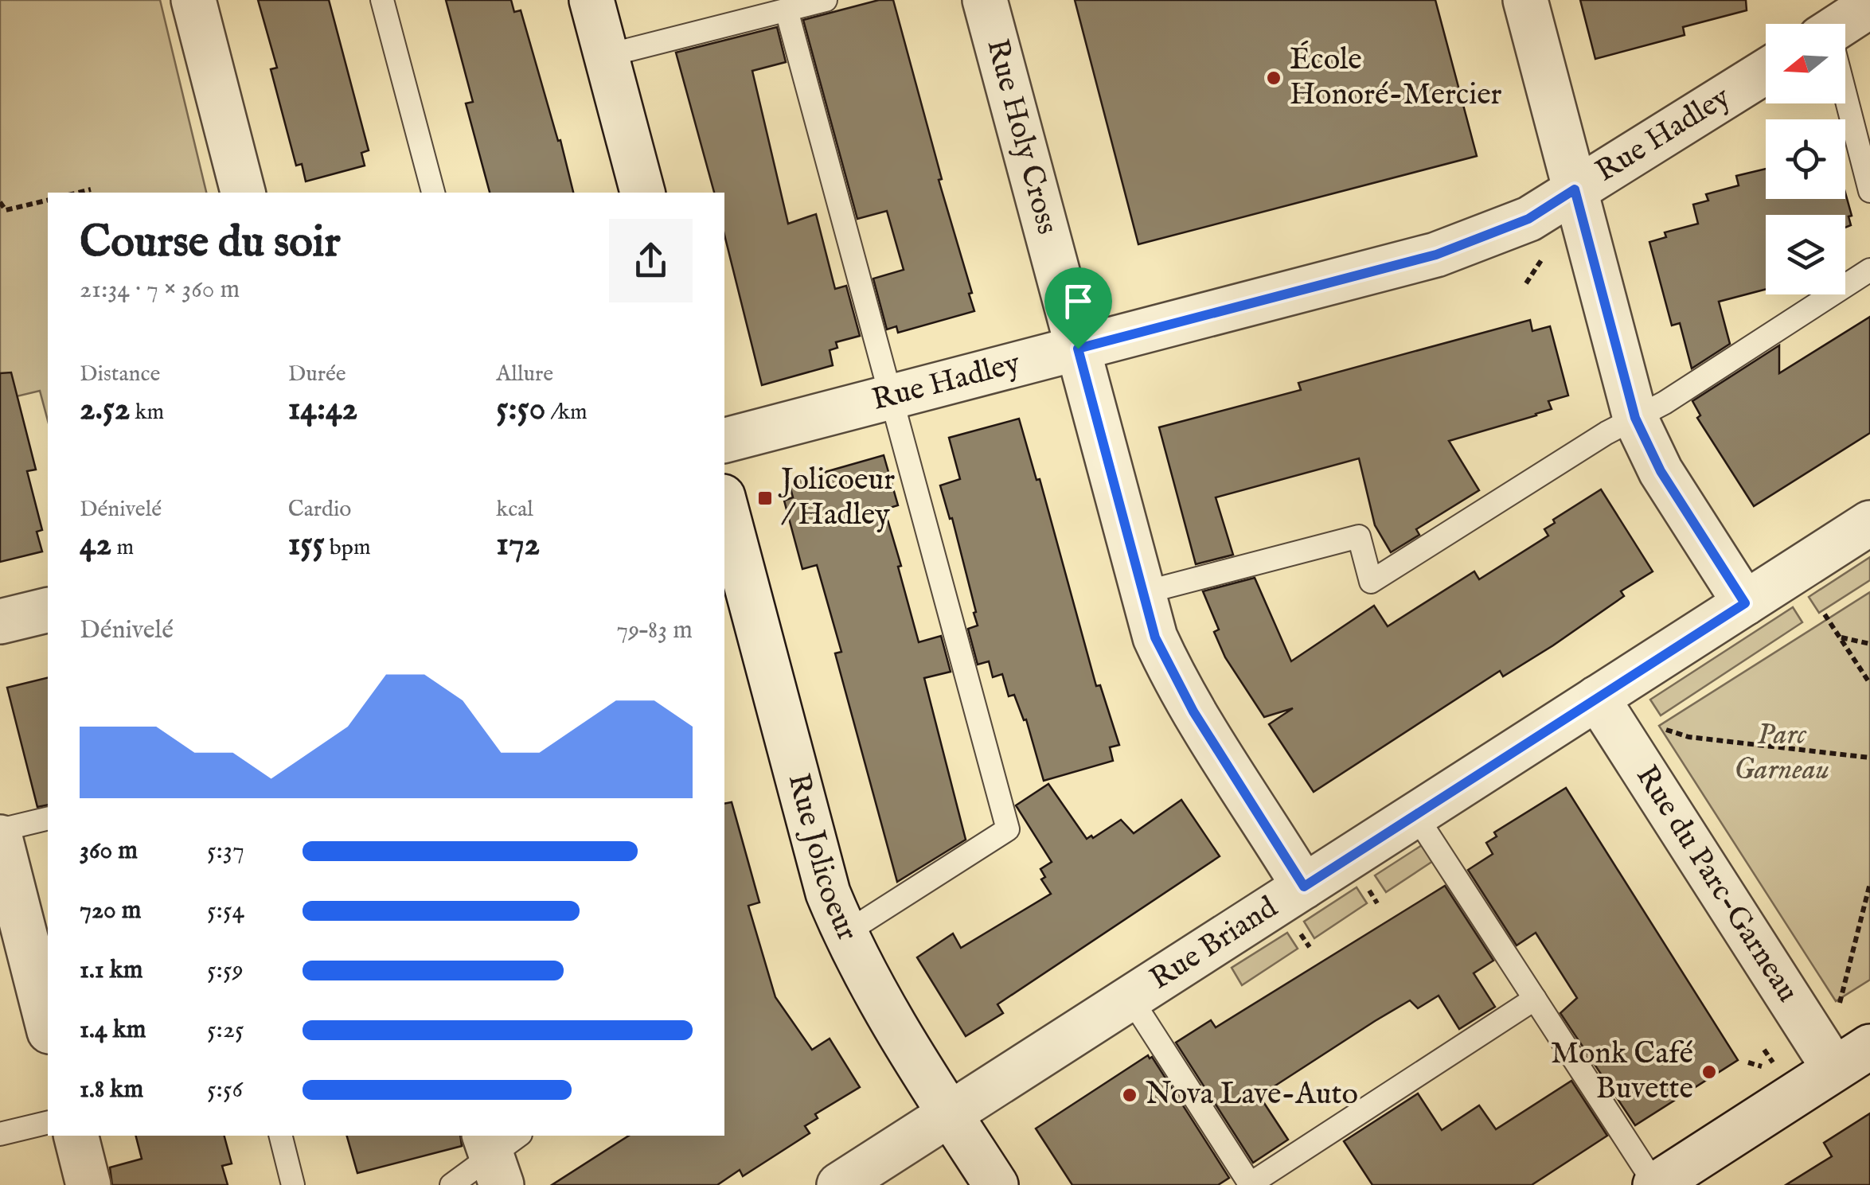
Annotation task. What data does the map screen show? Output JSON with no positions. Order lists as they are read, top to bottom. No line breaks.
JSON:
{"streets":{"street":["Rue Hadley","Rue Holy Cross","Rue Jolicoeur","Rue du Parc-Garneau","Rue Briand"]},"crossings":[["Rue Hadley","Rue Holy Cross"],["Rue Holy Cross","Rue Briand"],["Rue Jolicoeur","Rue Briand"],["Rue du Parc-Garneau","Rue Briand"]],"parks":["Parc Garneau"],"places":{"other":["École Honoré-Mercier","Monk Café Buvette","Nova Lave-Auto"],"transit":["Jolicoeur / Hadley"]},"north":"left","page":{"heading":["Course du soir","21:34 · 7 × 360 m"],"stats":[["Distance","2.52 km"],["Durée","14:42"],["Allure","5:50 /km"],["Dénivelé","42 m"],["Cardio","155 bpm"],["kcal","172"]],"chart":["Dénivelé","79–83 m"],"list":[{"name":"360 m","note":"5:37"},{"name":"720 m","note":"5:54"},{"name":"1.1 km","note":"5:59"},{"name":"1.4 km","note":"5:25"},{"name":"1.8 km","note":"5:56"}]}}
